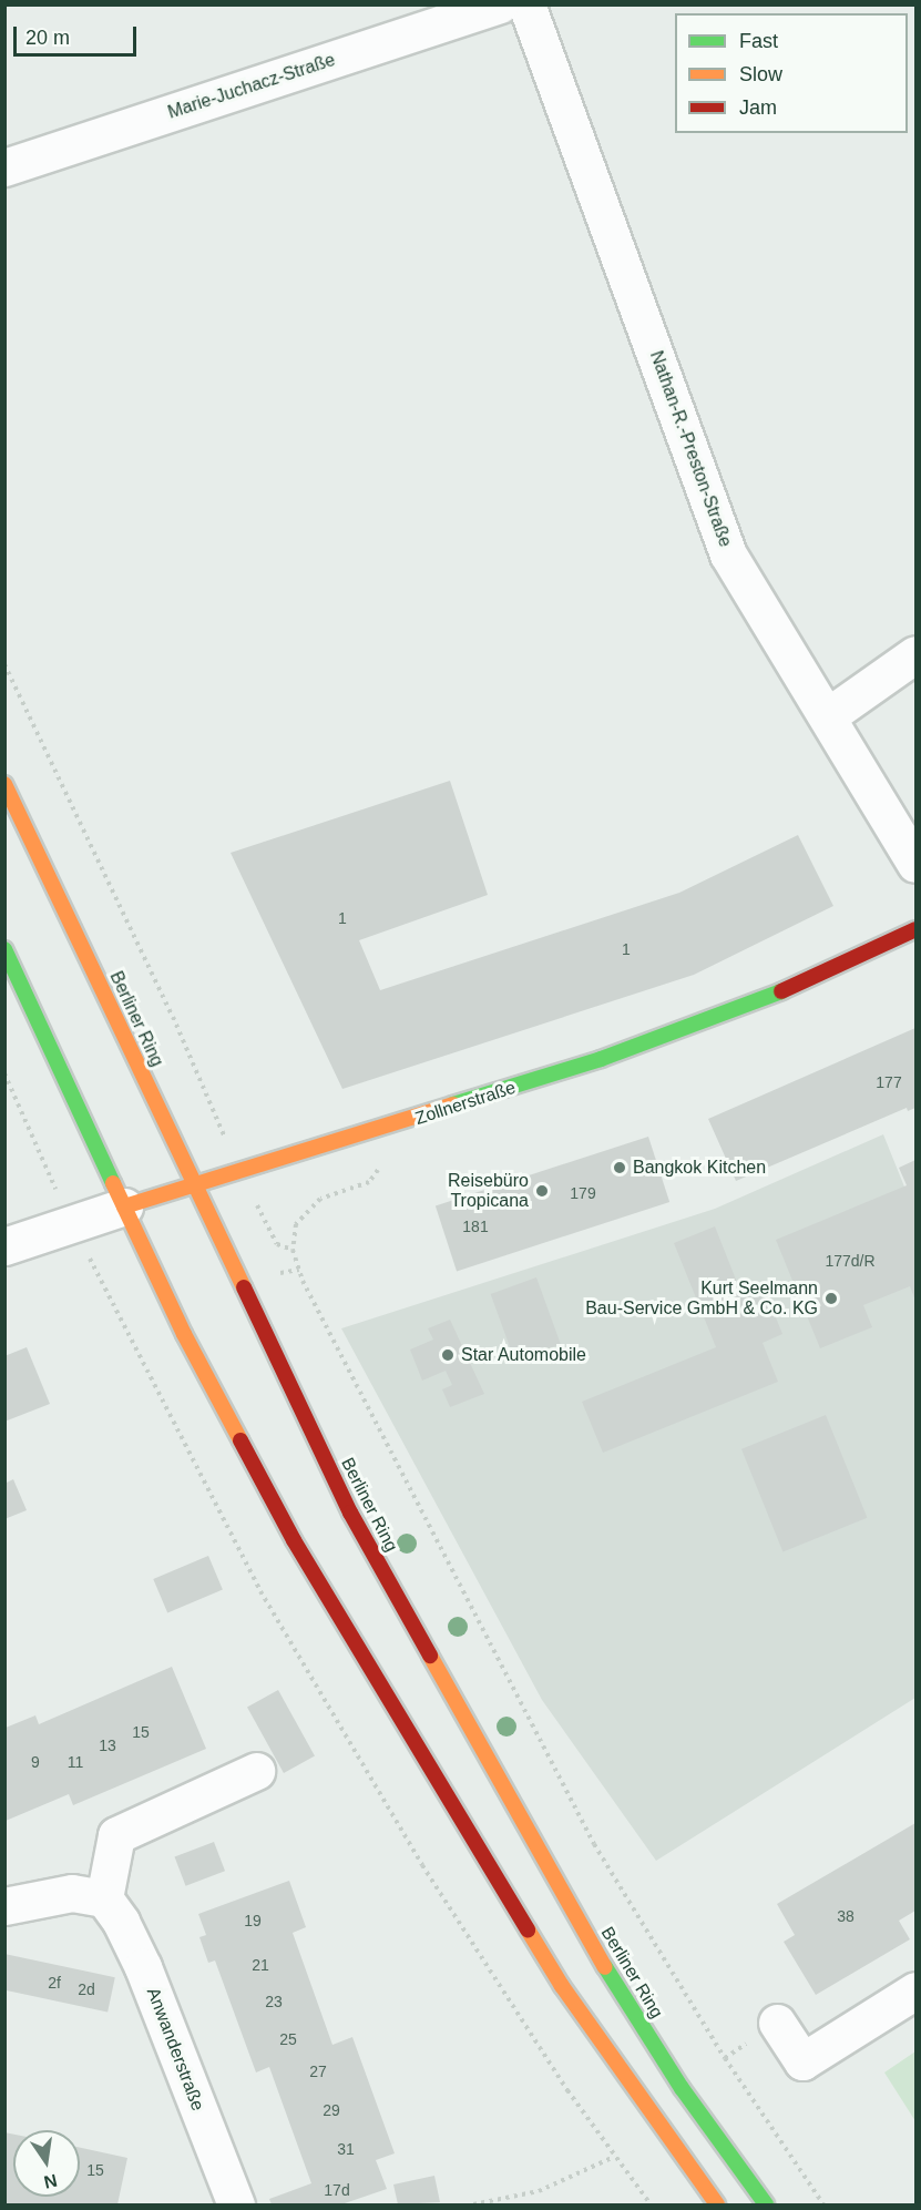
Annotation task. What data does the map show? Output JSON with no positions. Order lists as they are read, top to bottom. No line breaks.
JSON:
{"streets":{"main road":["Berliner Ring","Zollnerstraße"],"street":["Marie-Juchacz-Straße","Nathan-R.-Preston-Straße","Anwanderstraße"]},"crossings":[["Berliner Ring","Zollnerstraße"]],"places":["Bangkok Kitchen","Reisebüro Tropicana","Kurt Seelmann Bau-Service GmbH & Co. KG","Star Automobile"],"house_numbers":["1","1","177","179","181","177d/R","15","13","9","11","38","19","21","2f","2d","23","25","27","29","31","15","17d"],"legend":["Fast","Slow","Jam"],"scale_bar":"20 m","north":"bottom"}
